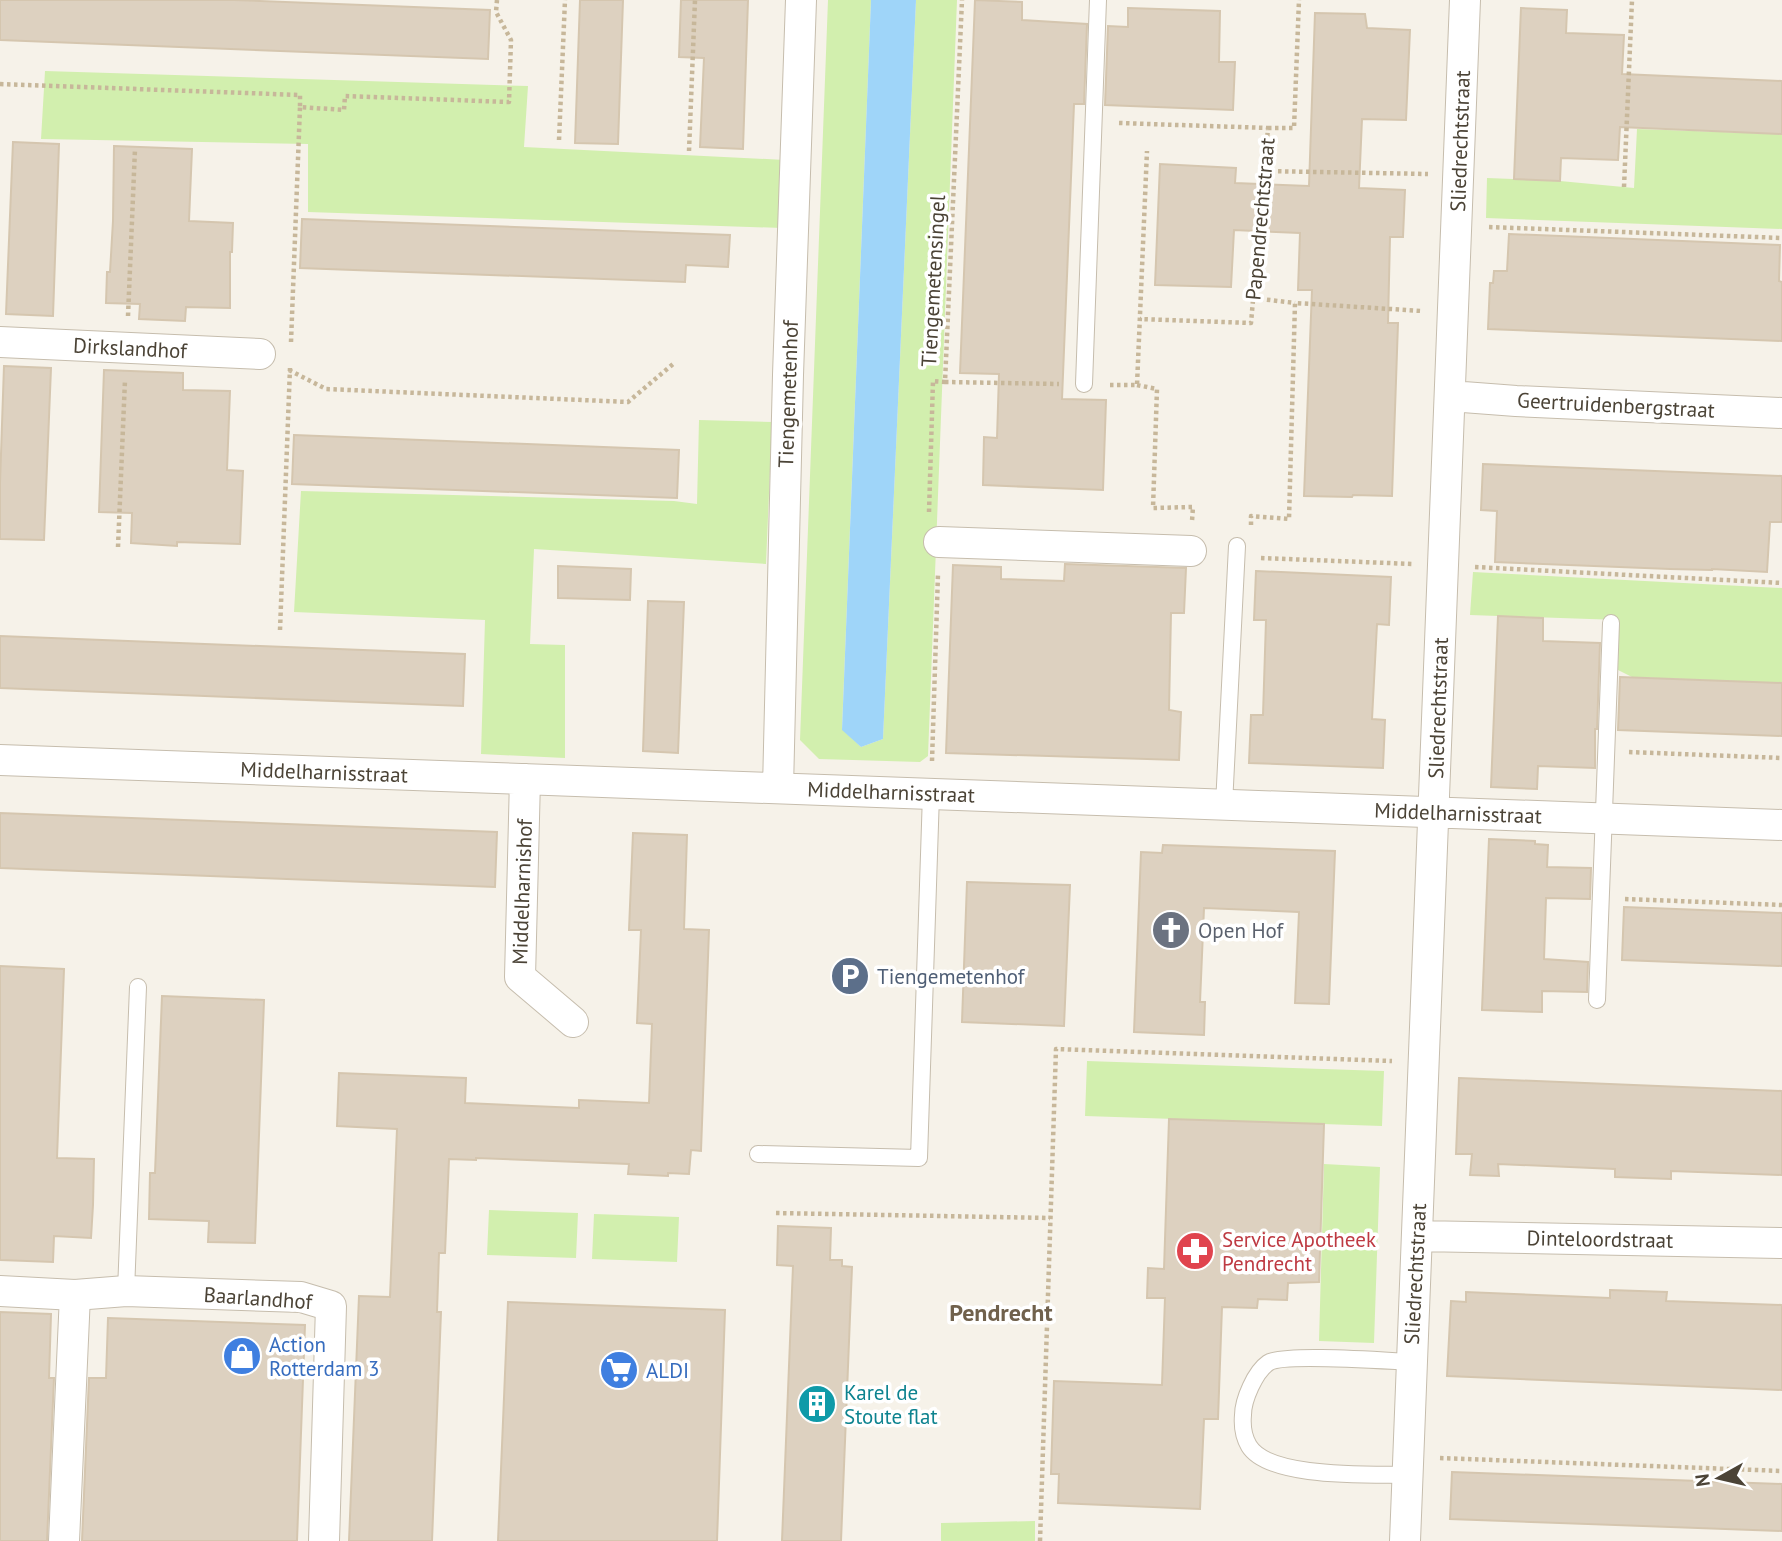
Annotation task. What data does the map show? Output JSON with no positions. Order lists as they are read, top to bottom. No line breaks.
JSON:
{"streets":{"street":["Sliedrechtstraat","Dirkslandhof","Tiengemetenhof","Geertruidenbergstraat","Middelharnisstraat","Middelharnishof","Dinteloordstraat","Baarlandhof"],"path":["Papendrechtstraat","Tiengemetensingel"]},"crossings":[["Sliedrechtstraat","Geertruidenbergstraat"],["Sliedrechtstraat","Middelharnisstraat"],["Sliedrechtstraat","Dinteloordstraat"],["Tiengemetensingel","Middelharnisstraat"],["Tiengemetenhof","Middelharnisstraat"],["Middelharnisstraat","Middelharnishof"]],"districts":["Pendrecht"],"places":{"church":["Open Hof"],"parking":["Tiengemetenhof"],"pharmacy":["Service Apotheek Pendrecht"],"shop":["Action Rotterdam 3"],"supermarket":["ALDI"],"building":["Karel de Stoute flat"]},"north":"left"}
